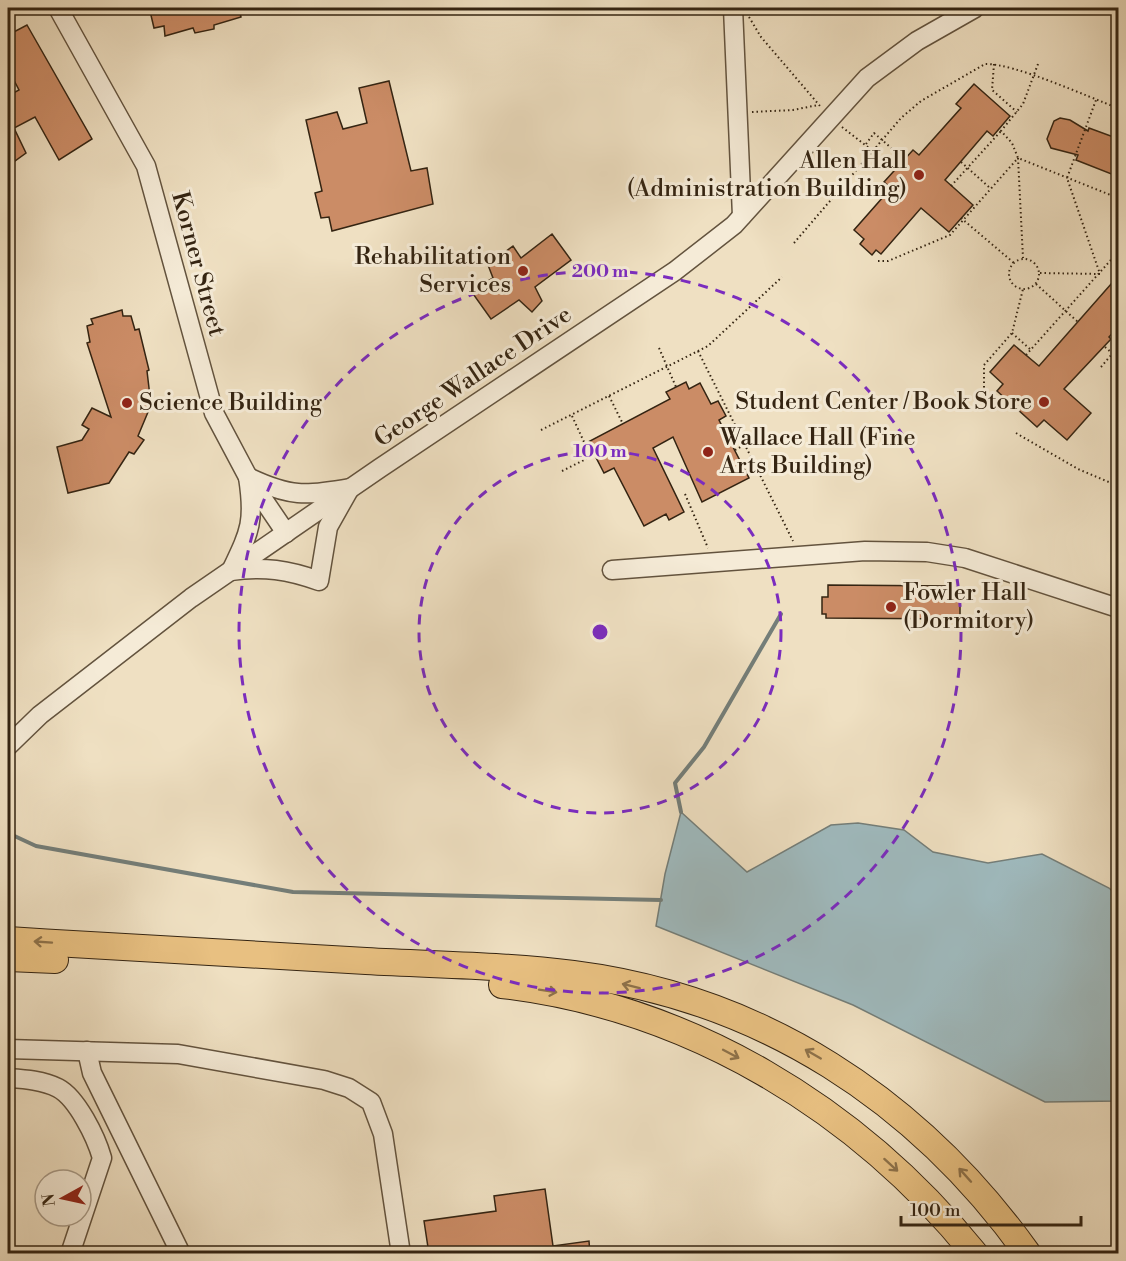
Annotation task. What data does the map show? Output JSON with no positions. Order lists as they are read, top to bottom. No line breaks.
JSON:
{"streets":{"street":["Korner Street","George Wallace Drive"]},"crossings":[["Korner Street","George Wallace Drive"]],"places":["Allen Hall (Administration Building)","Rehabilitation Services","Student Center / Book Store","Science Building","Wallace Hall (Fine Arts Building)","Fowler Hall (Dormitory)"],"scale_bar":"100 m","north":"left","rings":["200 m","100 m"]}
